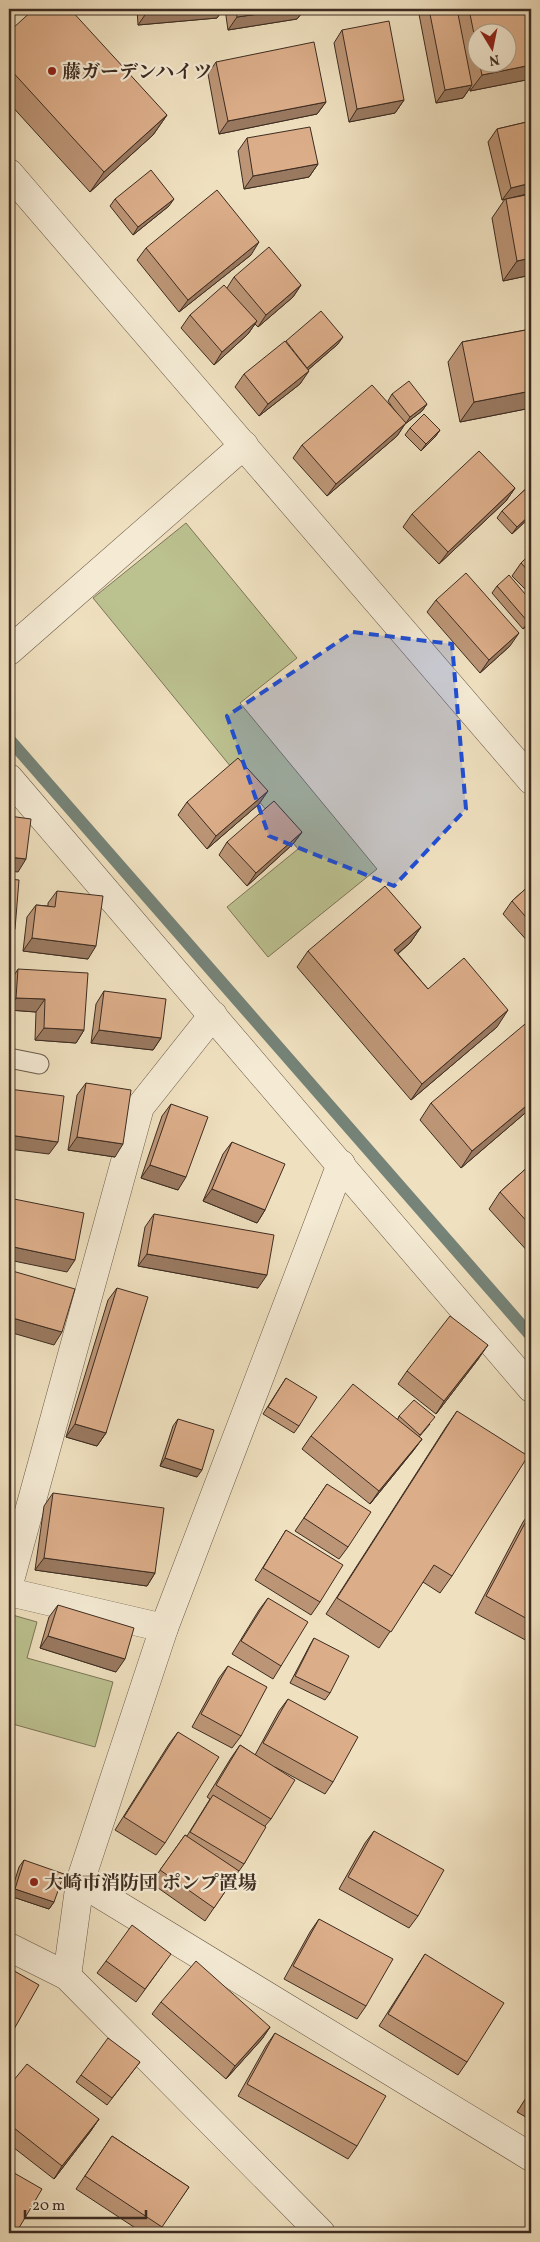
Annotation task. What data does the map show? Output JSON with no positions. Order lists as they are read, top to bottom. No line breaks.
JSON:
{"places":["藤ガーデンハイツ","大崎市消防団 ポンプ置場"],"scale_bar":"20 m","north":"bottom"}
